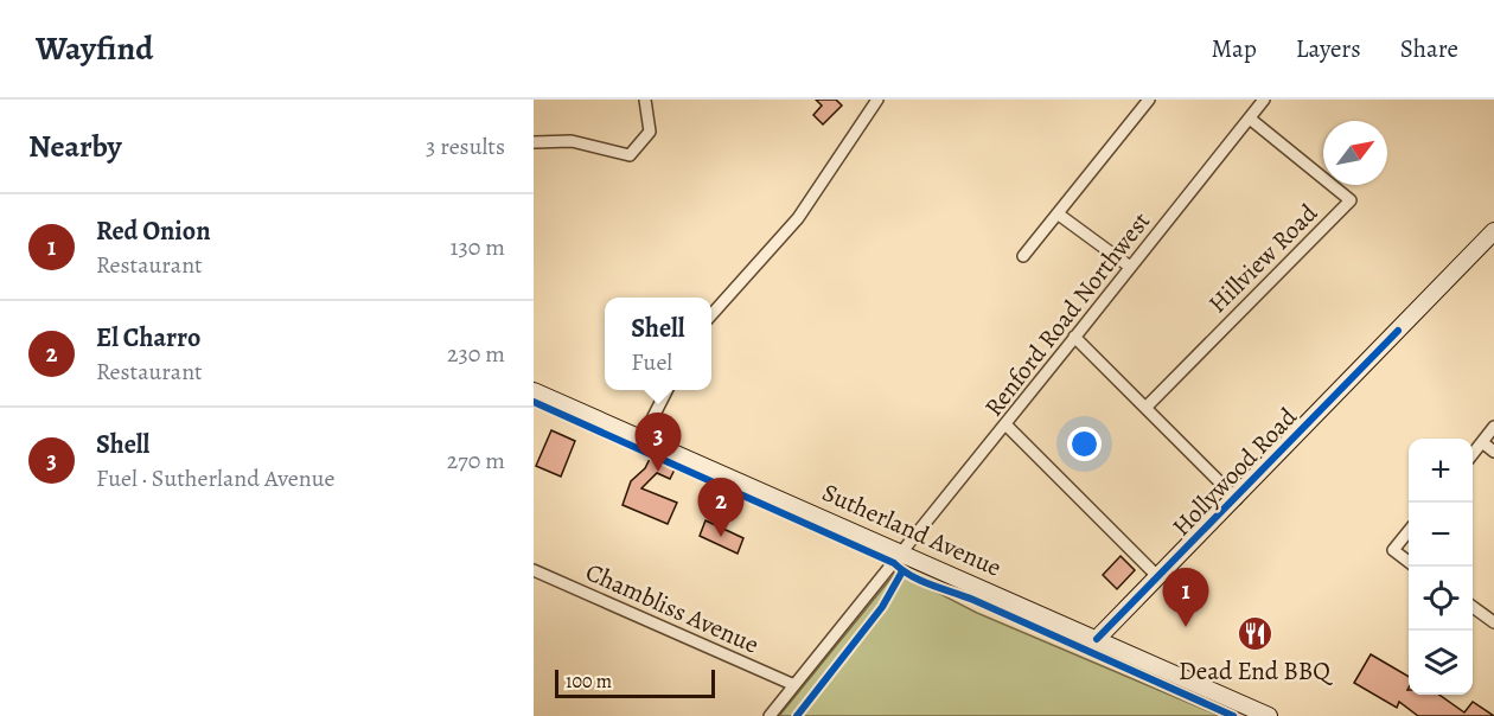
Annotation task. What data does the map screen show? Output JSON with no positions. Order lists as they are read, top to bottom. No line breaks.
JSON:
{"streets":{"street":["Hillview Road","Renford Road Northwest","Hollywood Road","Sutherland Avenue","Chambliss Avenue"]},"crossings":[["Hillview Road","Renford Road Northwest"],["Renford Road Northwest","Sutherland Avenue"],["Renford Road Northwest","Chambliss Avenue"],["Hollywood Road","Sutherland Avenue"]],"places":{"restaurant":["Dead End BBQ"]},"scale_bar":"100 m","north":"top right","page":{"header":"Wayfind","nav":["Map","Layers","Share"],"heading":["Nearby","3 results"],"list":[{"mark":"1","name":"Red Onion","note":"Restaurant","value":"130 m"},{"mark":"2","name":"El Charro","note":"Restaurant","value":"230 m"},{"mark":"3","name":"Shell","note":"Fuel · Sutherland Avenue","value":"270 m"}],"popup":["Shell","Fuel"],"pins":["3","2","1"],"map_buttons":["+","−"],"scale":"100 m"}}
